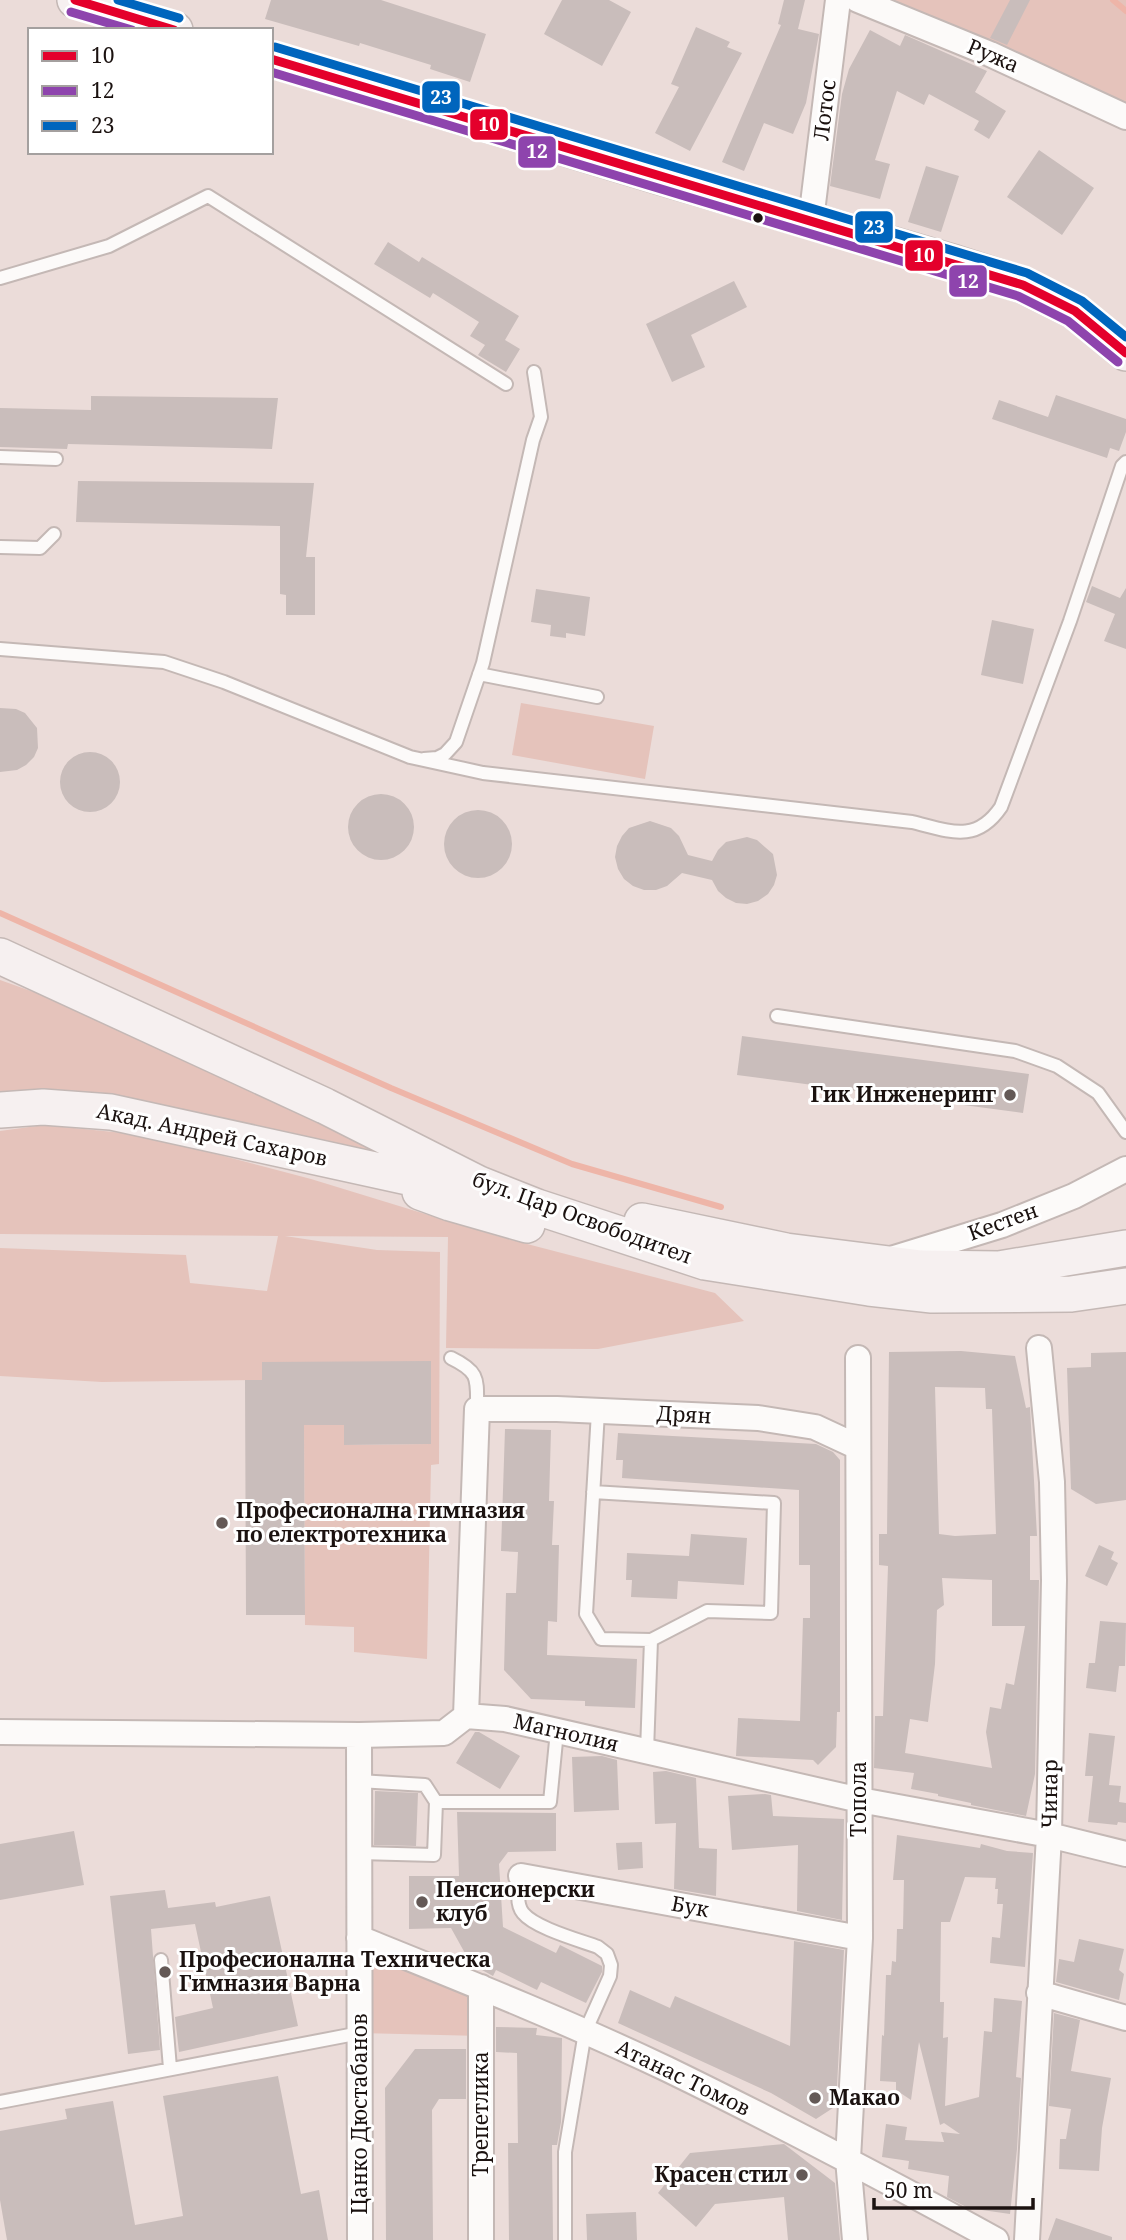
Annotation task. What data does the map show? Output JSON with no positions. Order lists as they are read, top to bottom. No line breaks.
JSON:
{"streets":{"main road":["Акад. Андрей Сахаров","бул. Цар Освободител"],"street":["Ружа","Лотос","Кестен","Дрян","Магнолия","Чинар","Топола","Бук","Атанас Томов","Цанко Дюстабанов","Трепетлика"]},"crossings":[["бул. Цар Освободител","Кестен"],["Дрян","Топола"],["Магнолия","Чинар"],["Магнолия","Топола"],["Топола","Бук"],["Топола","Атанас Томов"],["Атанас Томов","Цанко Дюстабанов"],["Атанас Томов","Трепетлика"]],"places":["Гик Инженеринг","Професионална гимназия по електротехника","Пенсионерски клуб","Професионална Техническа Гимназия Варна","Макао","Красен стил"],"lines":["transit line 10","transit line 23","transit line 12"],"legend":["10","12","23"],"scale_bar":"50 m"}
